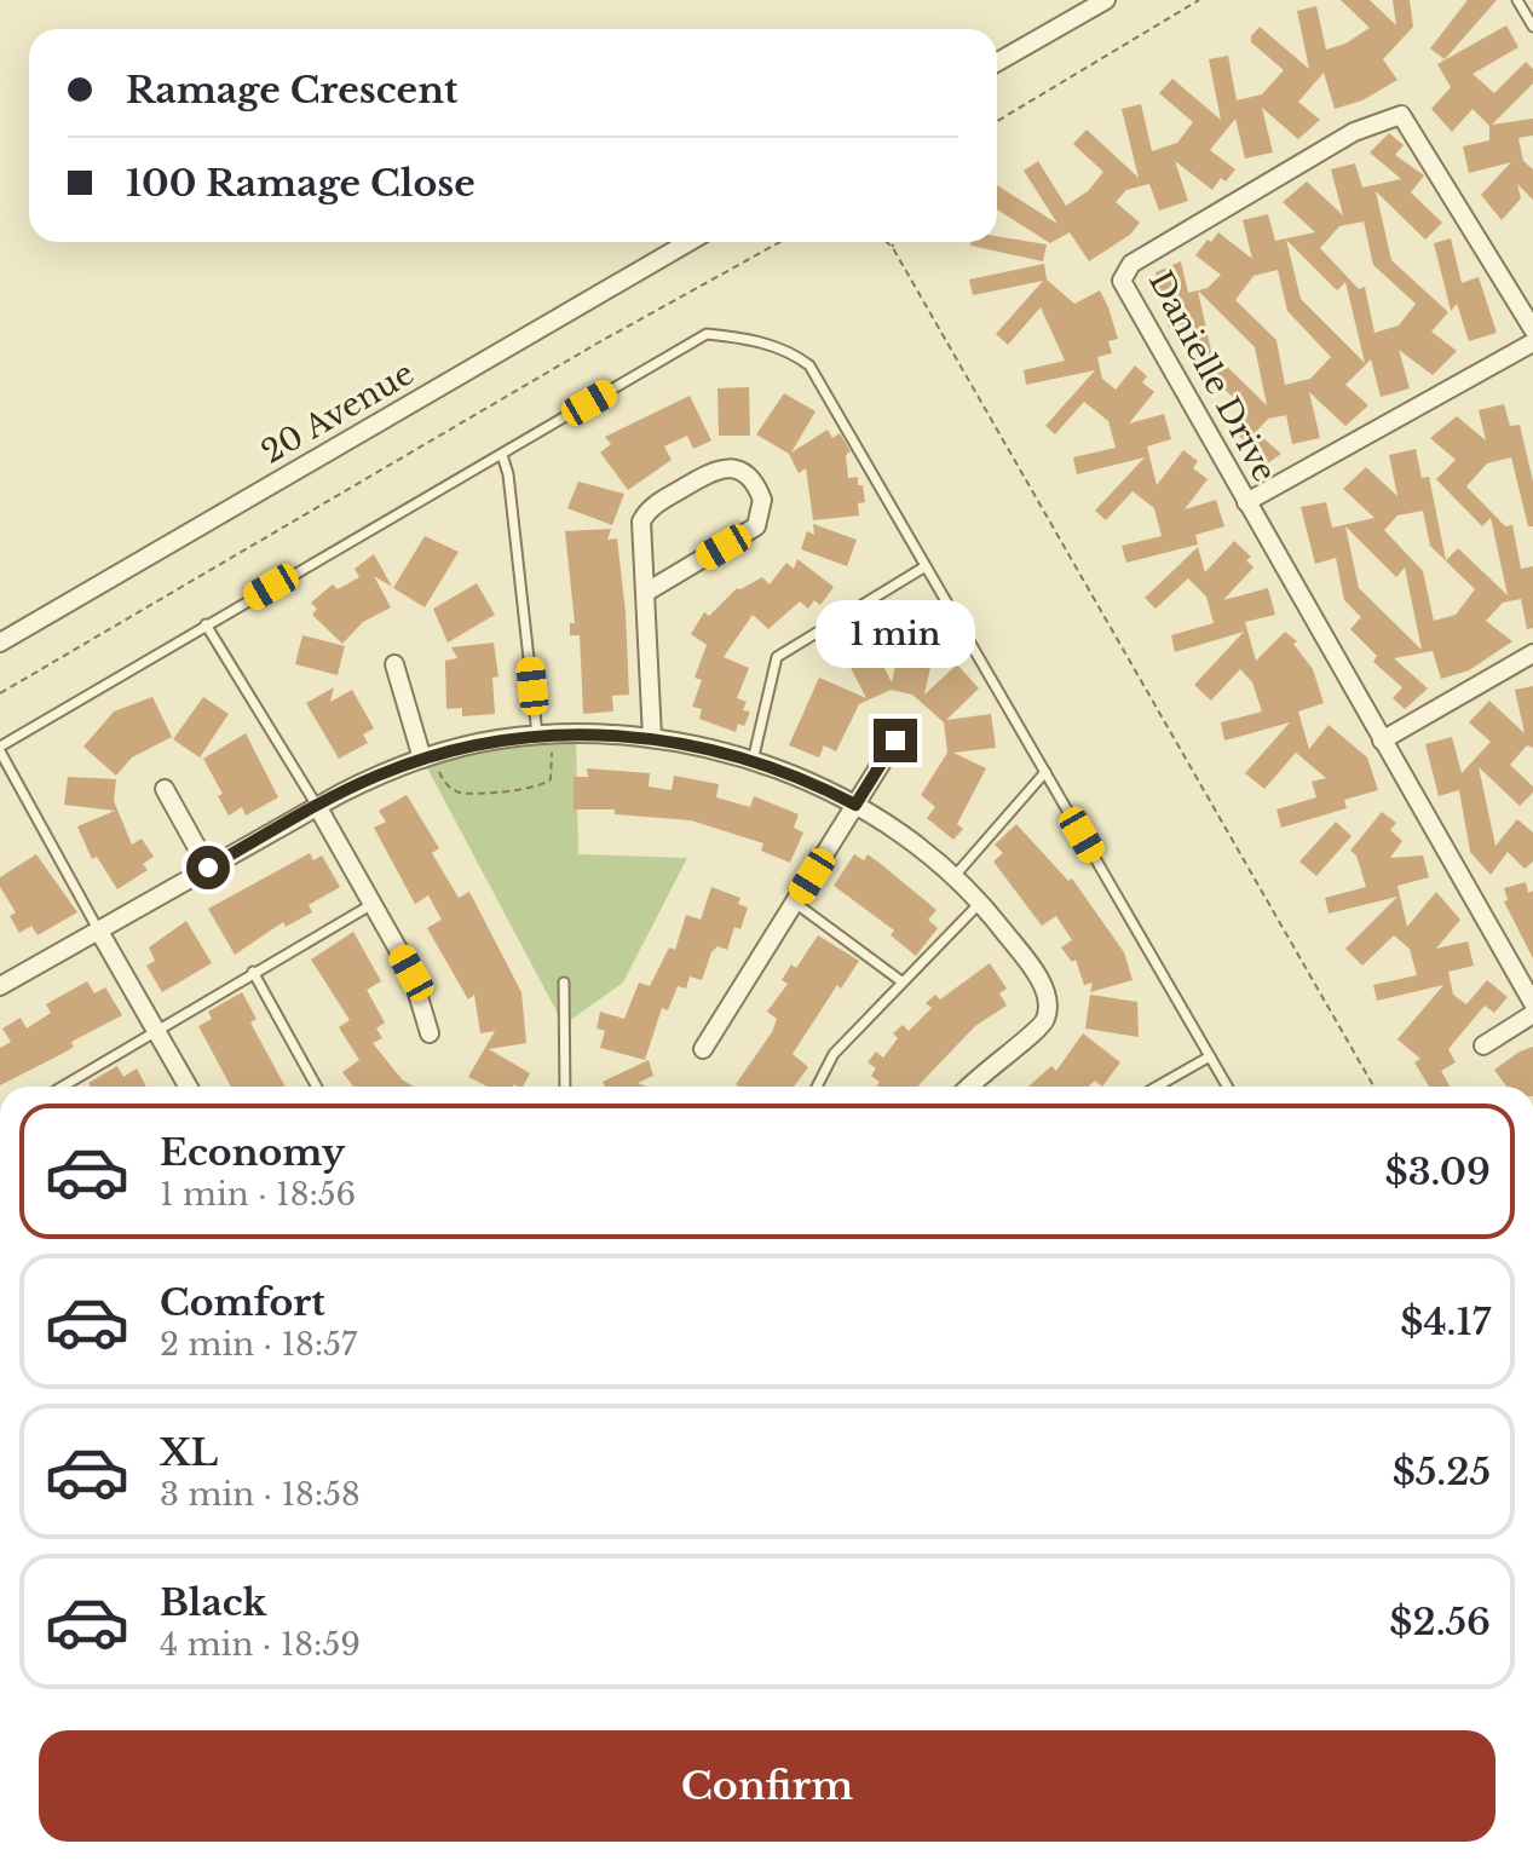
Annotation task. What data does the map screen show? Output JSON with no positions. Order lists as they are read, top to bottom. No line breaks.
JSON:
{"streets":{"street":["Danielle Drive","20 Avenue"]},"page":{"banner":["Ramage Crescent","100 Ramage Close"],"bubble":"1 min","list":[{"name":"Economy","note":"1 min · 18:56","value":"$3.09"},{"name":"Comfort","note":"2 min · 18:57","value":"$4.17"},{"name":"XL","note":"3 min · 18:58","value":"$5.25"},{"name":"Black","note":"4 min · 18:59","value":"$2.56"}],"buttons":"Confirm"}}
